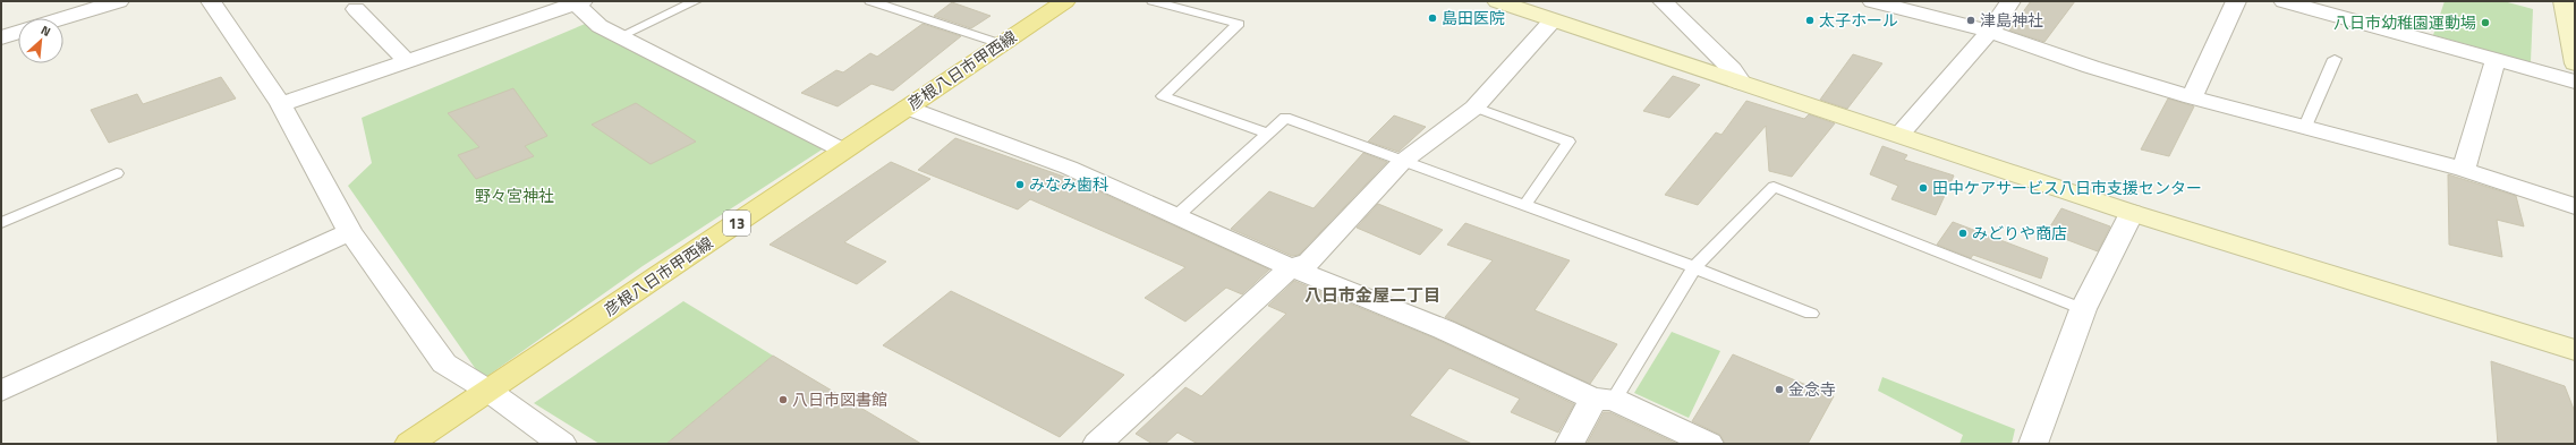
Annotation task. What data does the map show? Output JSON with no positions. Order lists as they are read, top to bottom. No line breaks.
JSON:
{"streets":{"main road":["彦根八日市甲西線","13"]},"districts":["八日市金屋二丁目"],"parks":["野々宮神社"],"places":["島田医院","太子ホール","津島神社","八日市幼稚園運動場","みなみ歯科","田中ケアサービス八日市支援センター","みどりや商店","金念寺","八日市図書館"],"north":"top right"}
